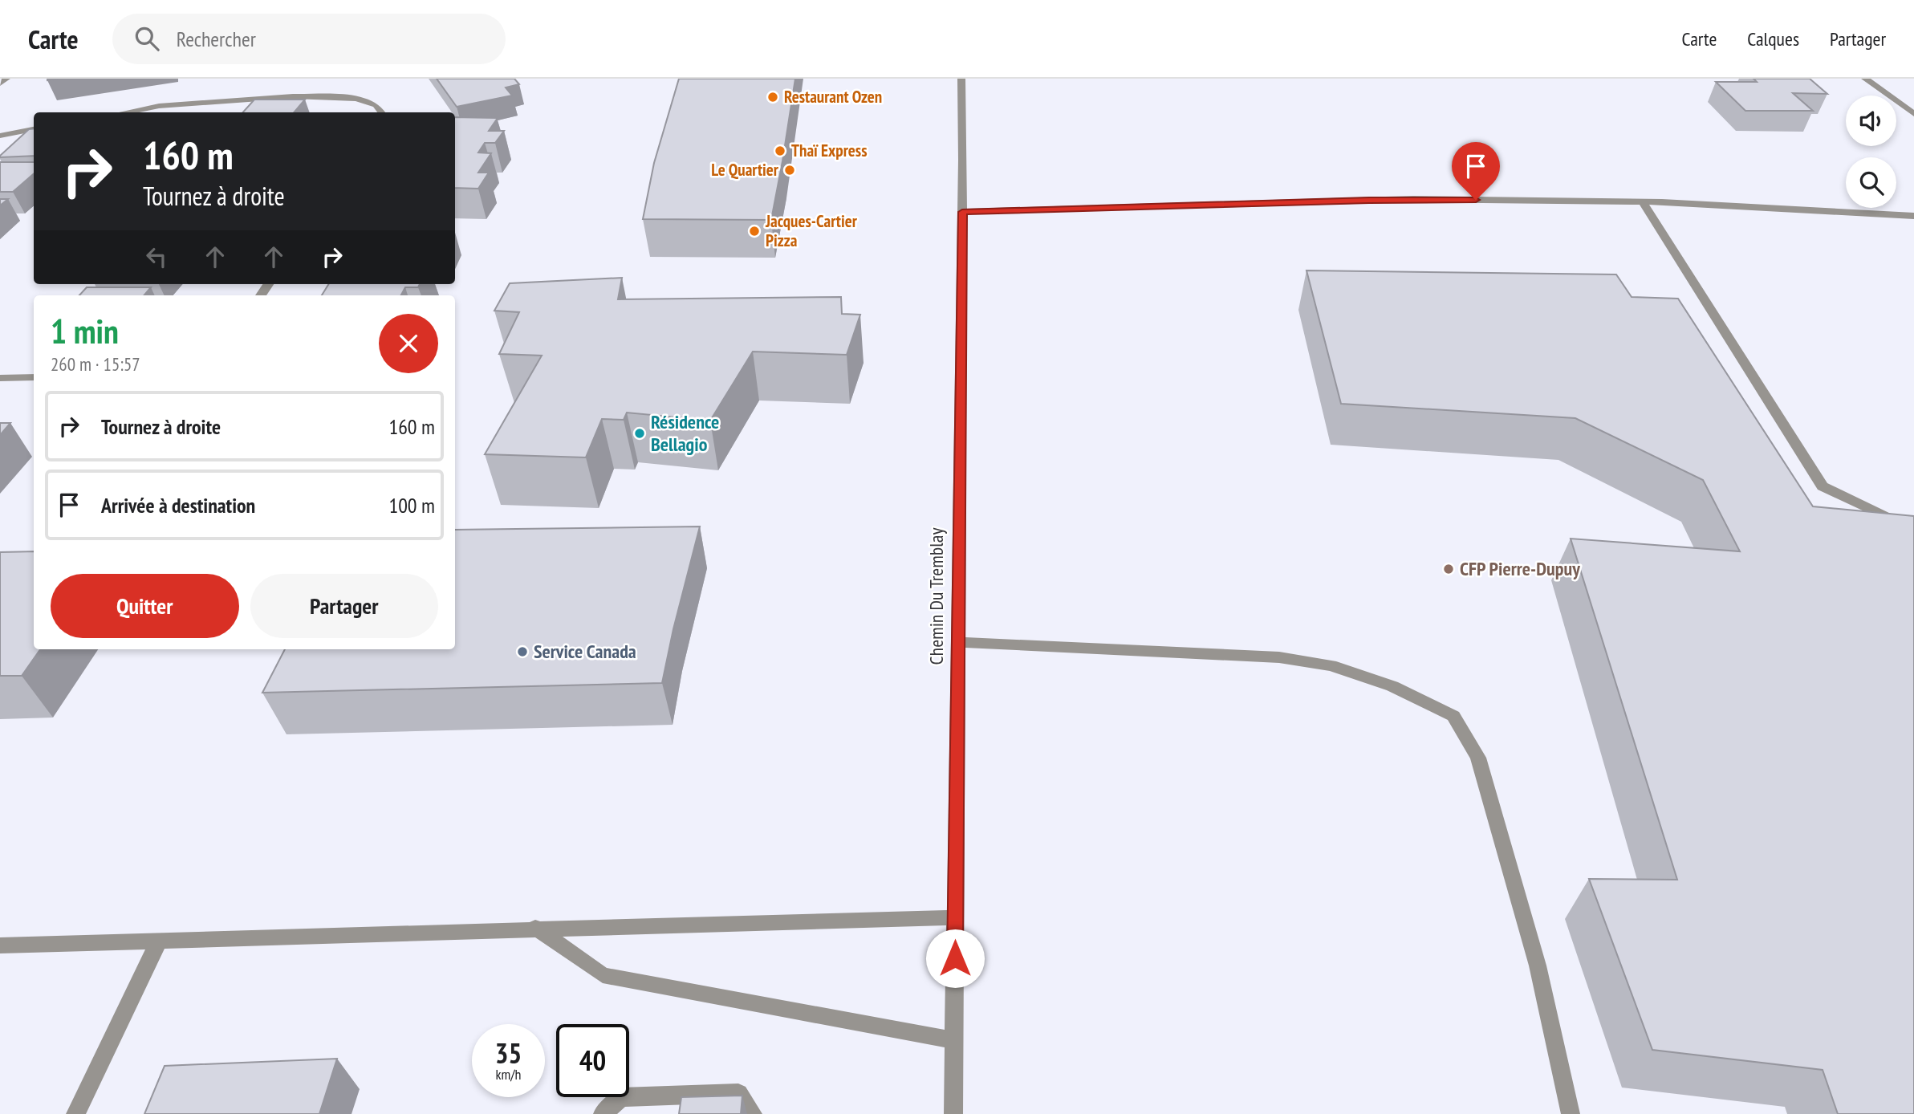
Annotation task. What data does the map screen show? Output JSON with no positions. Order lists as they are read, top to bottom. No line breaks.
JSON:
{"streets":{"street":["Chemin Du Tremblay"]},"places":["Restaurant Ozen","Thaï Express","Le Quartier","Jacques-Cartier Pizza","Résidence Bellagio","CFP Pierre-Dupuy","Service Canada"],"page":{"header":"Carte","search":"Rechercher","nav":["Carte","Calques","Partager"],"turn":["160 m","Tournez à droite"],"heading":["1 min","260 m · 15:57"],"list":[{"name":"Tournez à droite","value":"160 m"},{"name":"Arrivée à destination","value":"100 m"}],"buttons":["Quitter","Partager"],"speed":"35 km/h","limit":"40"}}
